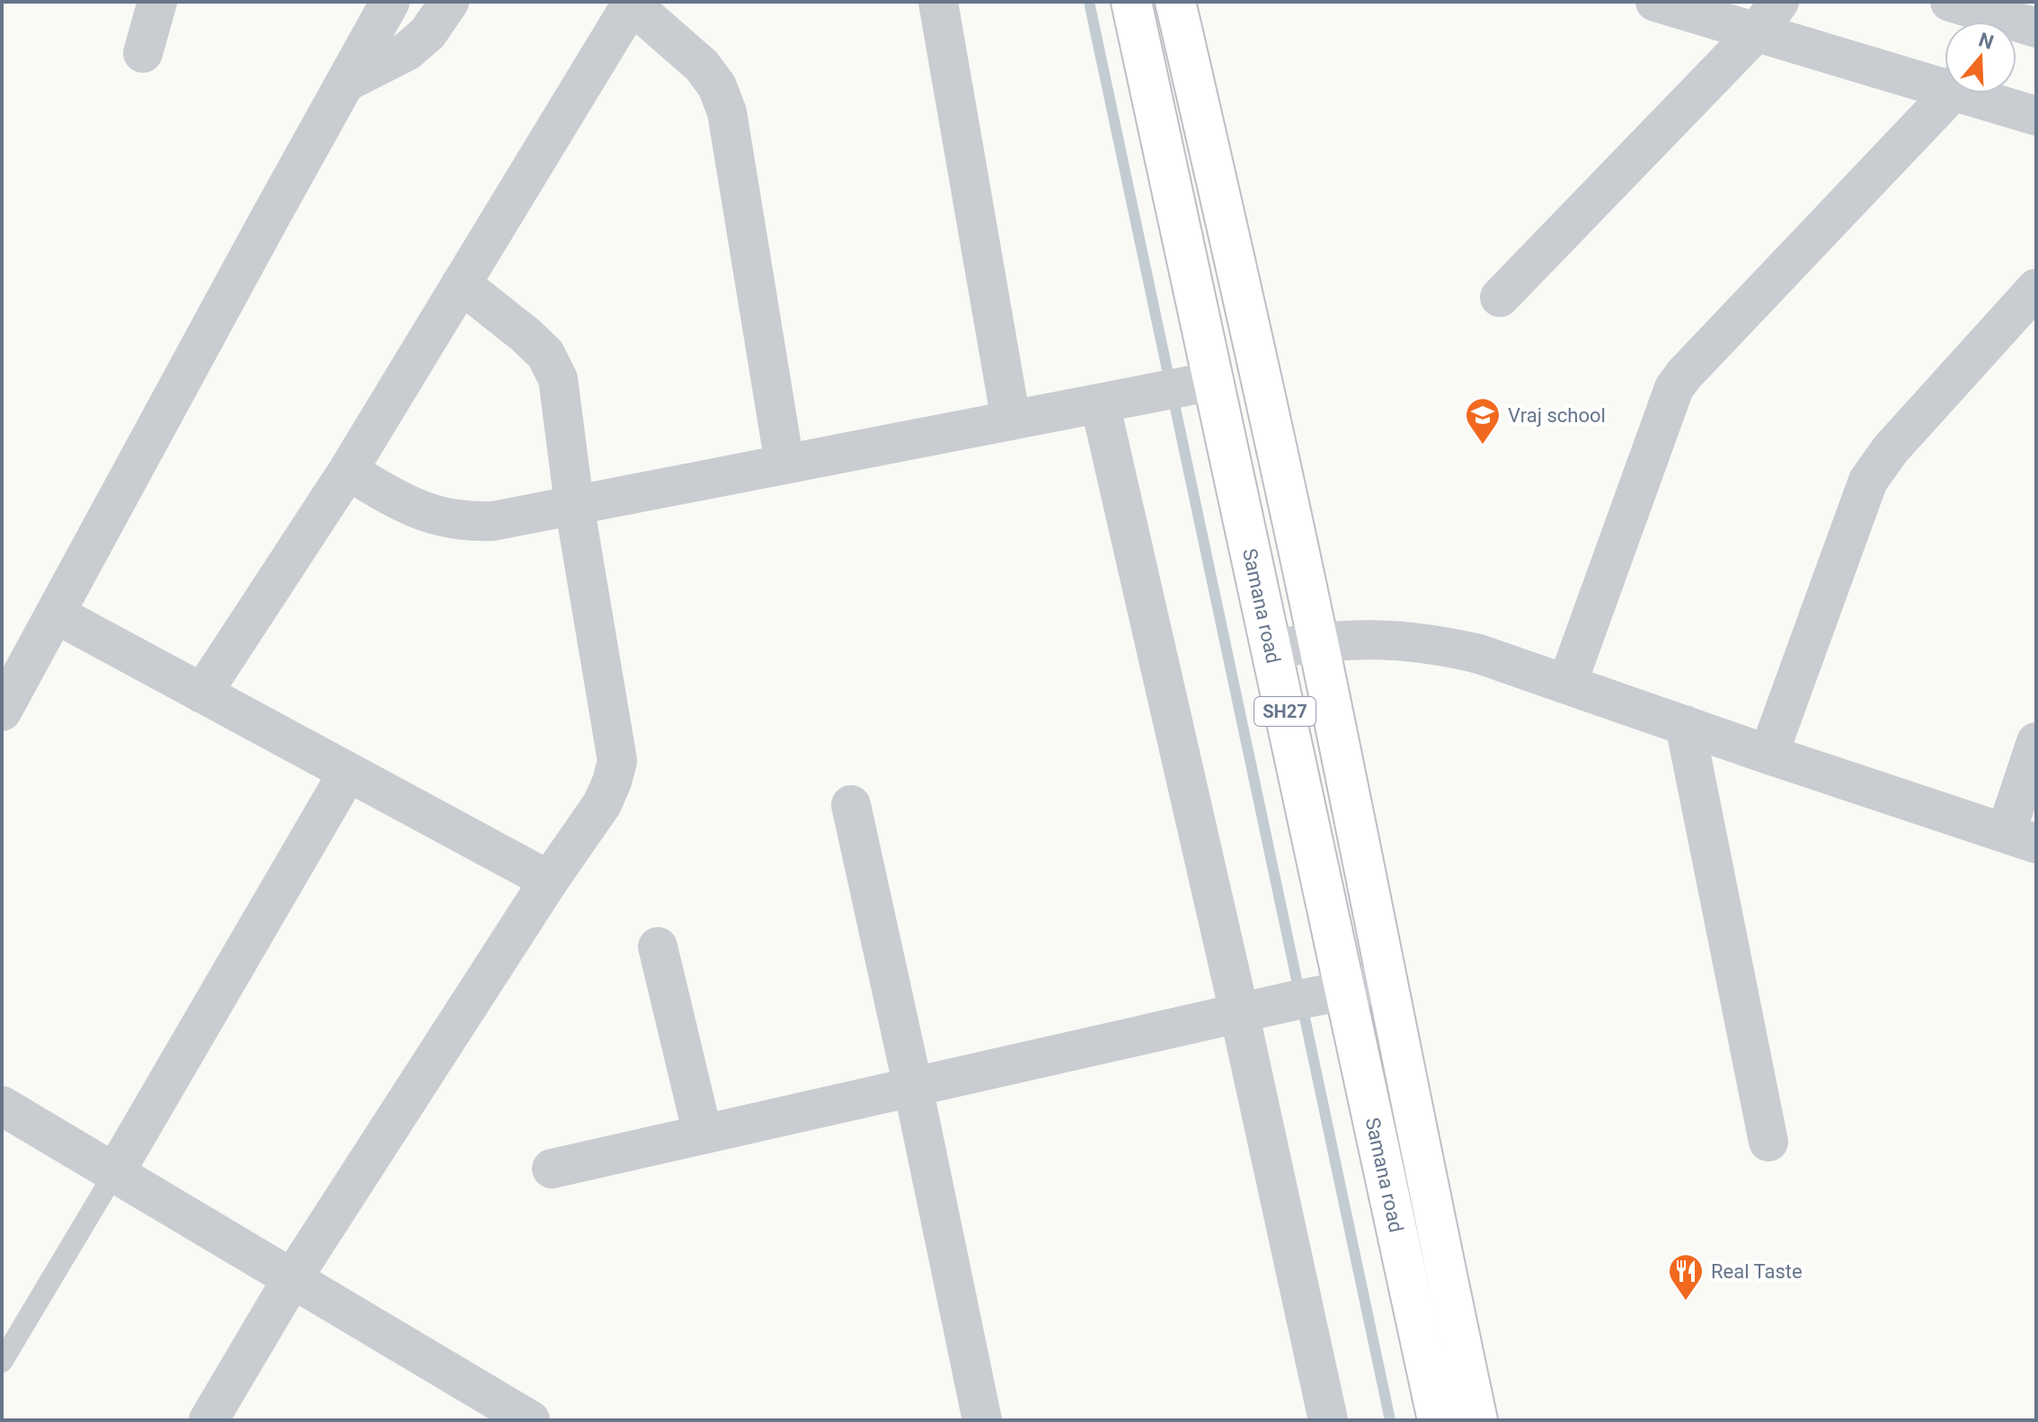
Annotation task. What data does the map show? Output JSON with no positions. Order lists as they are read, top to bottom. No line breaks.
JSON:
{"streets":{"main road":["Samana road","SH27"]},"places":{"school or university":["Vraj school"],"restaurant":["Real Taste"]},"north":"top"}
